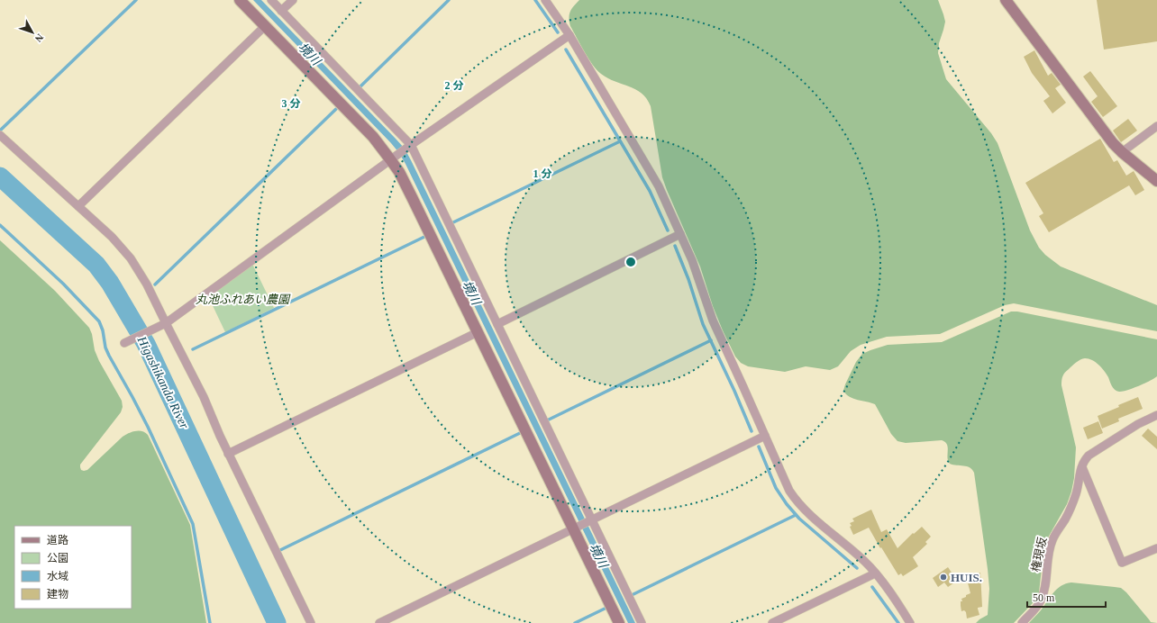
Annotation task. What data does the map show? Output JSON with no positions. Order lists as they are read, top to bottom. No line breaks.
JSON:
{"streets":{"street":["権現坂"]},"water":["境川","Higashikanda River"],"parks":["丸池ふれあい農園"],"places":["HUIS."],"legend":["道路","公園","水域","建物"],"scale_bar":"50 m","north":"bottom right","rings":["2 分","3 分","1 分"]}
